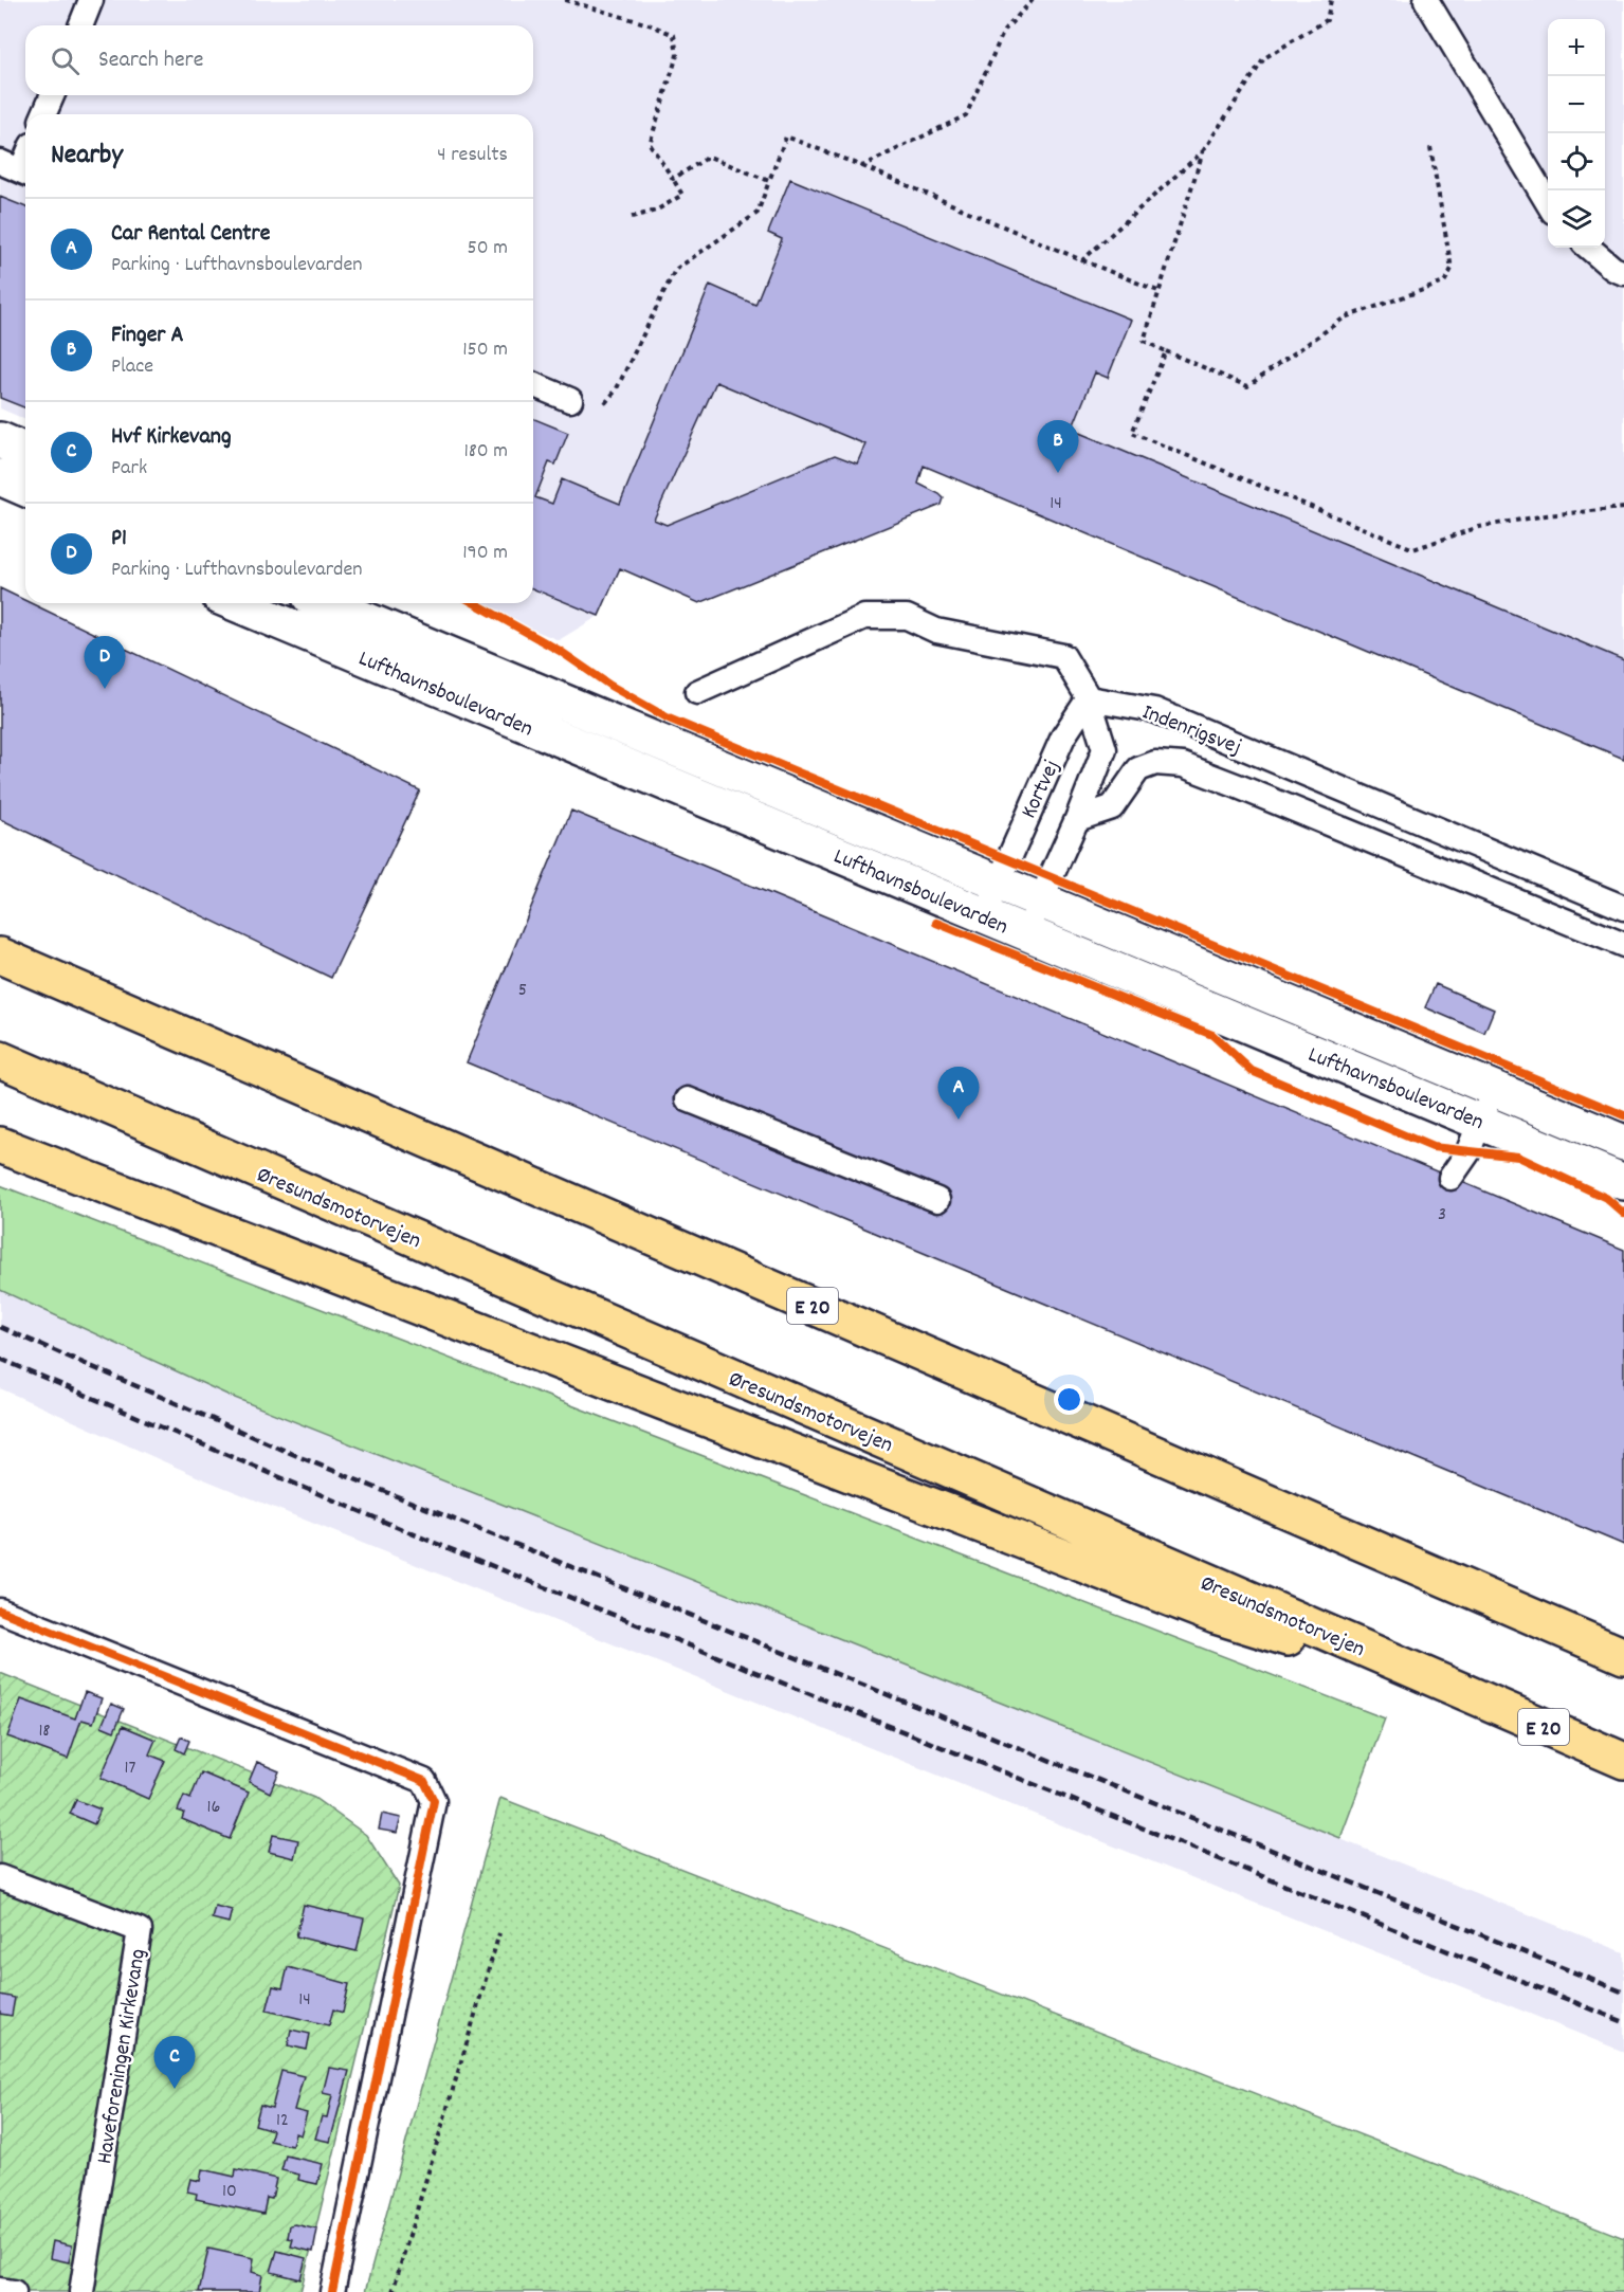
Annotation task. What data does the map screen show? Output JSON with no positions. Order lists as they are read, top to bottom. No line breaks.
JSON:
{"streets":{"highway":["Øresundsmotorvejen","E 20"],"street":["Lufthavnsboulevarden"],"lane":["Indenrigsvej","Kortvej","Haveforeningen Kirkevang"]},"crossings":[["Lufthavnsboulevarden","Kortvej"],["Indenrigsvej","Kortvej"]],"house_numbers":["14","5","3","18","17","16","14","12","10"],"page":{"map_buttons":["+","−"],"search":"Search here","heading":["Nearby","4 results"],"list":[{"mark":"A","name":"Car Rental Centre","note":"Parking · Lufthavnsboulevarden","value":"50 m"},{"mark":"B","name":"Finger A","note":"Place","value":"150 m"},{"mark":"C","name":"Hvf Kirkevang","note":"Park","value":"180 m"},{"mark":"D","name":"P1","note":"Parking · Lufthavnsboulevarden","value":"190 m"}],"pins":["B","D","A","C"]}}
